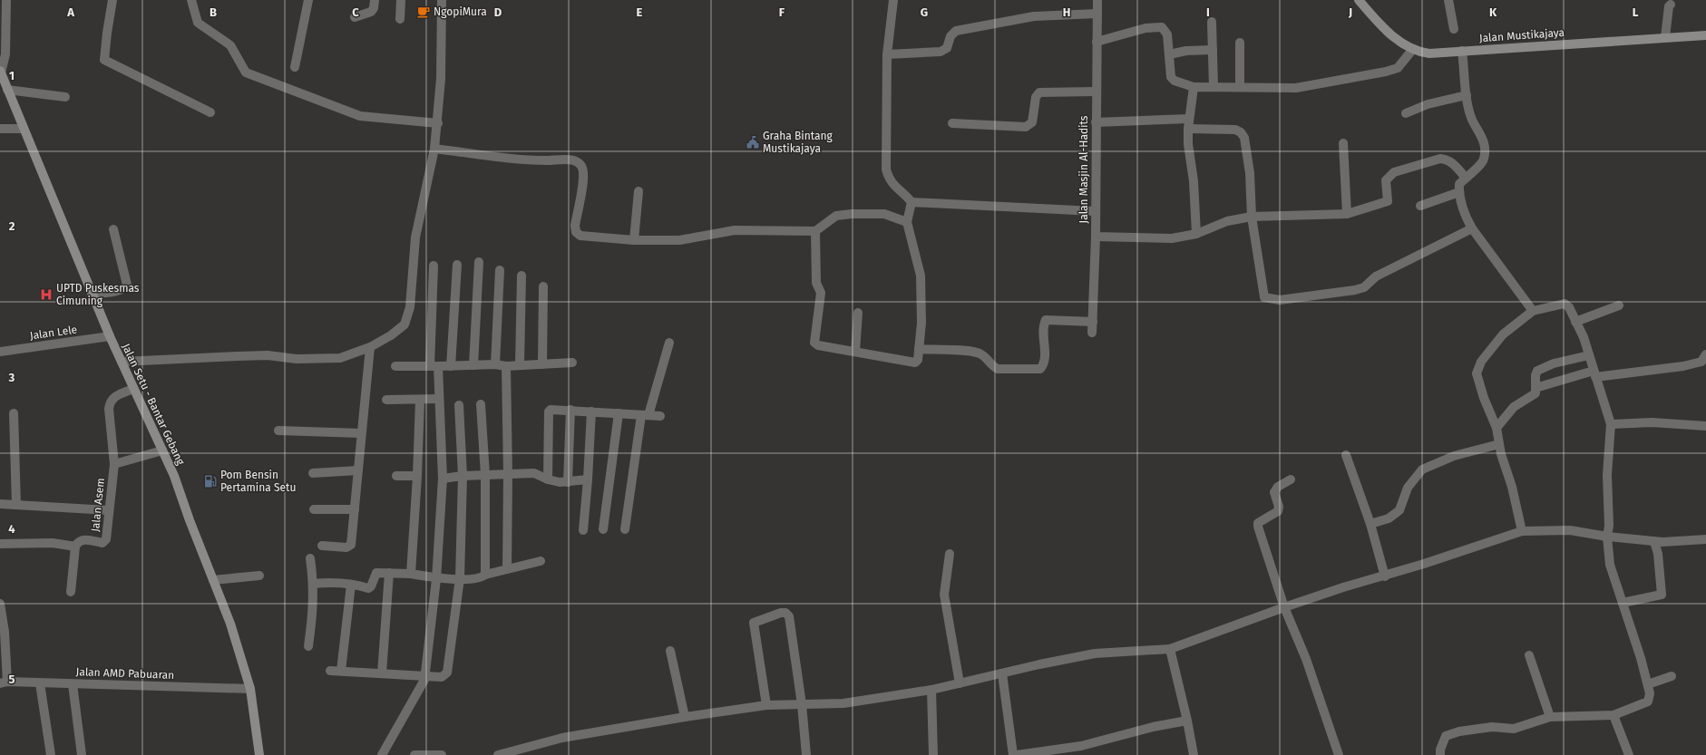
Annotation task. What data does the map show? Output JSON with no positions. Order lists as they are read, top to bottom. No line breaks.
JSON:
{"streets":{"main road":["Jalan Mustikajaya","Jalan Setu - Bantar Gebang"],"street":["Jalan Masjin Al-Hadits","Jalan Lele","Jalan Asem","Jalan AMD Pabuaran"]},"crossings":[["Jalan Lele","Jalan Setu - Bantar Gebang"],["Jalan Setu - Bantar Gebang","Jalan Asem"],["Jalan Setu - Bantar Gebang","Jalan AMD Pabuaran"]],"places":{"cafe":["NgopiMura"],"public building":["Graha Bintang Mustikajaya"],"hospital":["UPTD Puskesmas Cimuning"],"fuel station":["Pom Bensin Pertamina Setu"]},"grid":{"columns":["A","B","C","D","E","F","G","H","I","J","K","L"],"rows":["1","2","3","4","5"]}}
